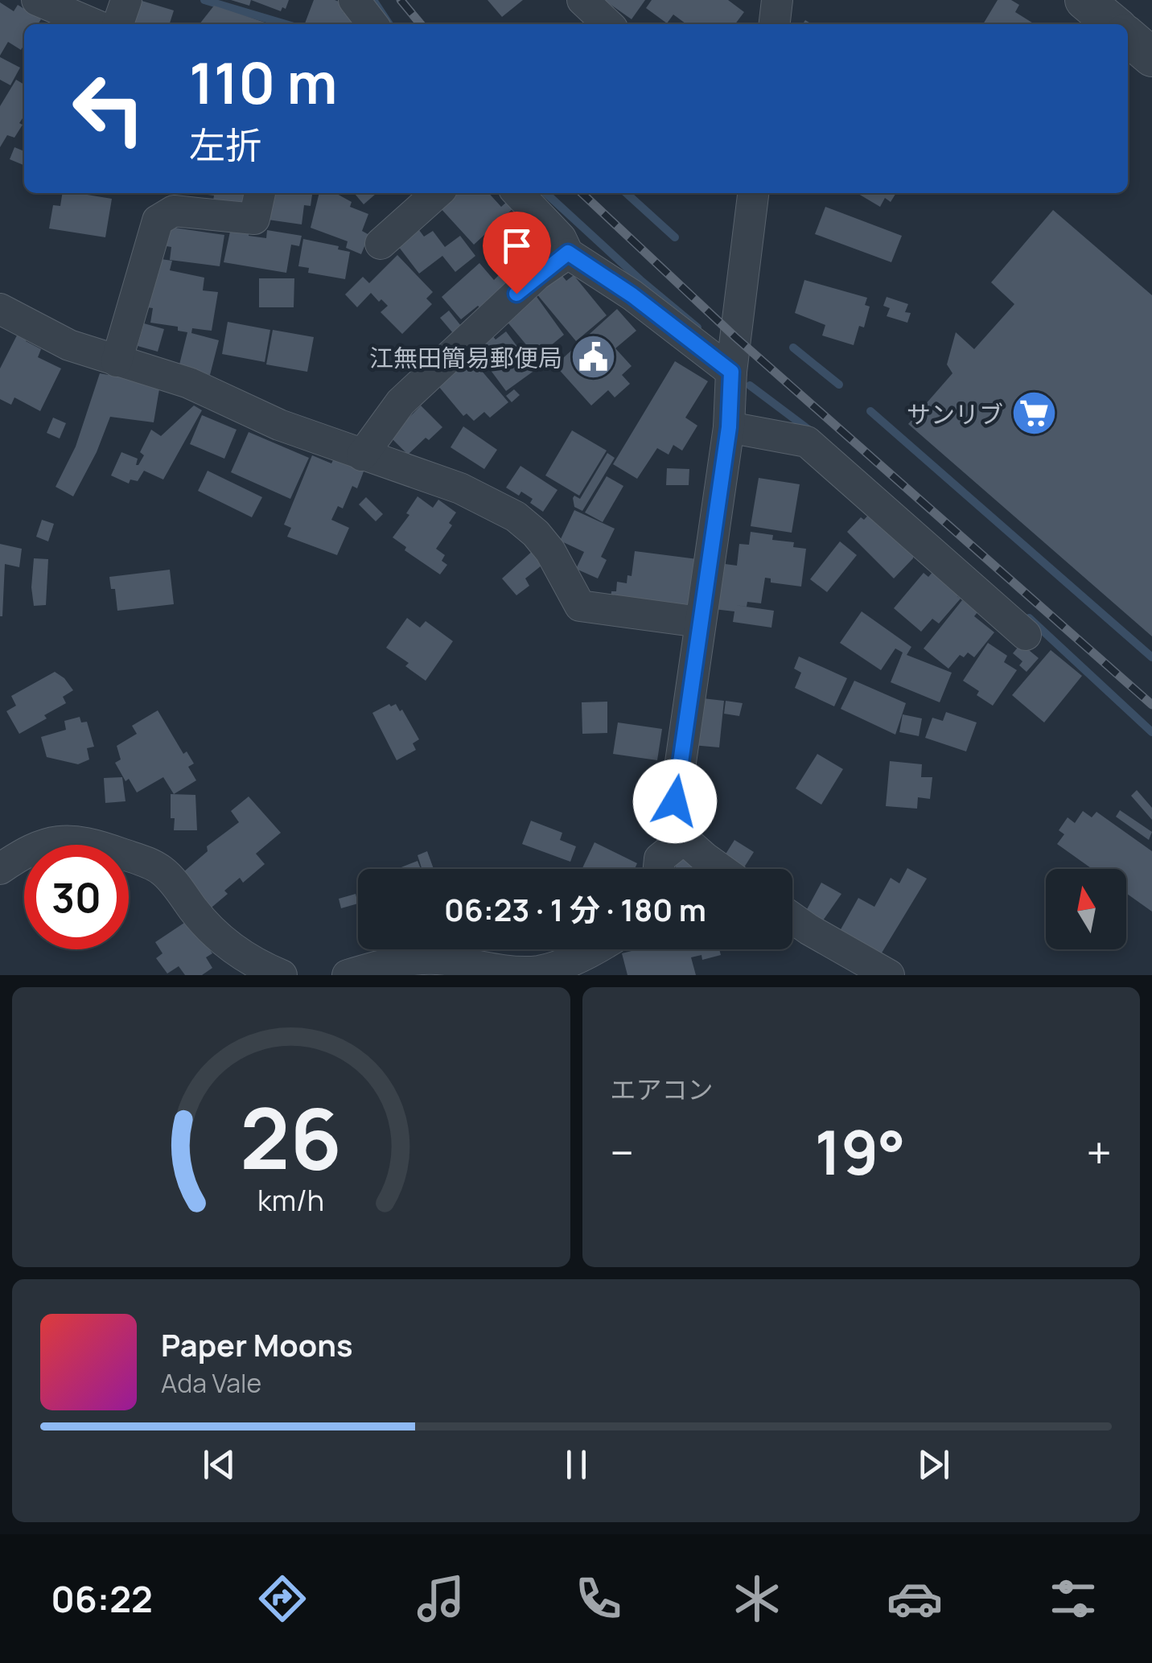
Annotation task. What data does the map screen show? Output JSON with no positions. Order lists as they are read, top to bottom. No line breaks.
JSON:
{"places":{"public building":["江無田簡易郵便局"],"supermarket":["サンリブ"]},"north":"top","page":{"turn":["110 m","左折"],"limit":"30","trip":"06:23 · 1 分 · 180 m","tile":"エアコン","heat":["−","19°","+"],"song":["Paper Moons","Ada Vale"],"tabs":"06:22","gauge":["26","km/h"]}}
